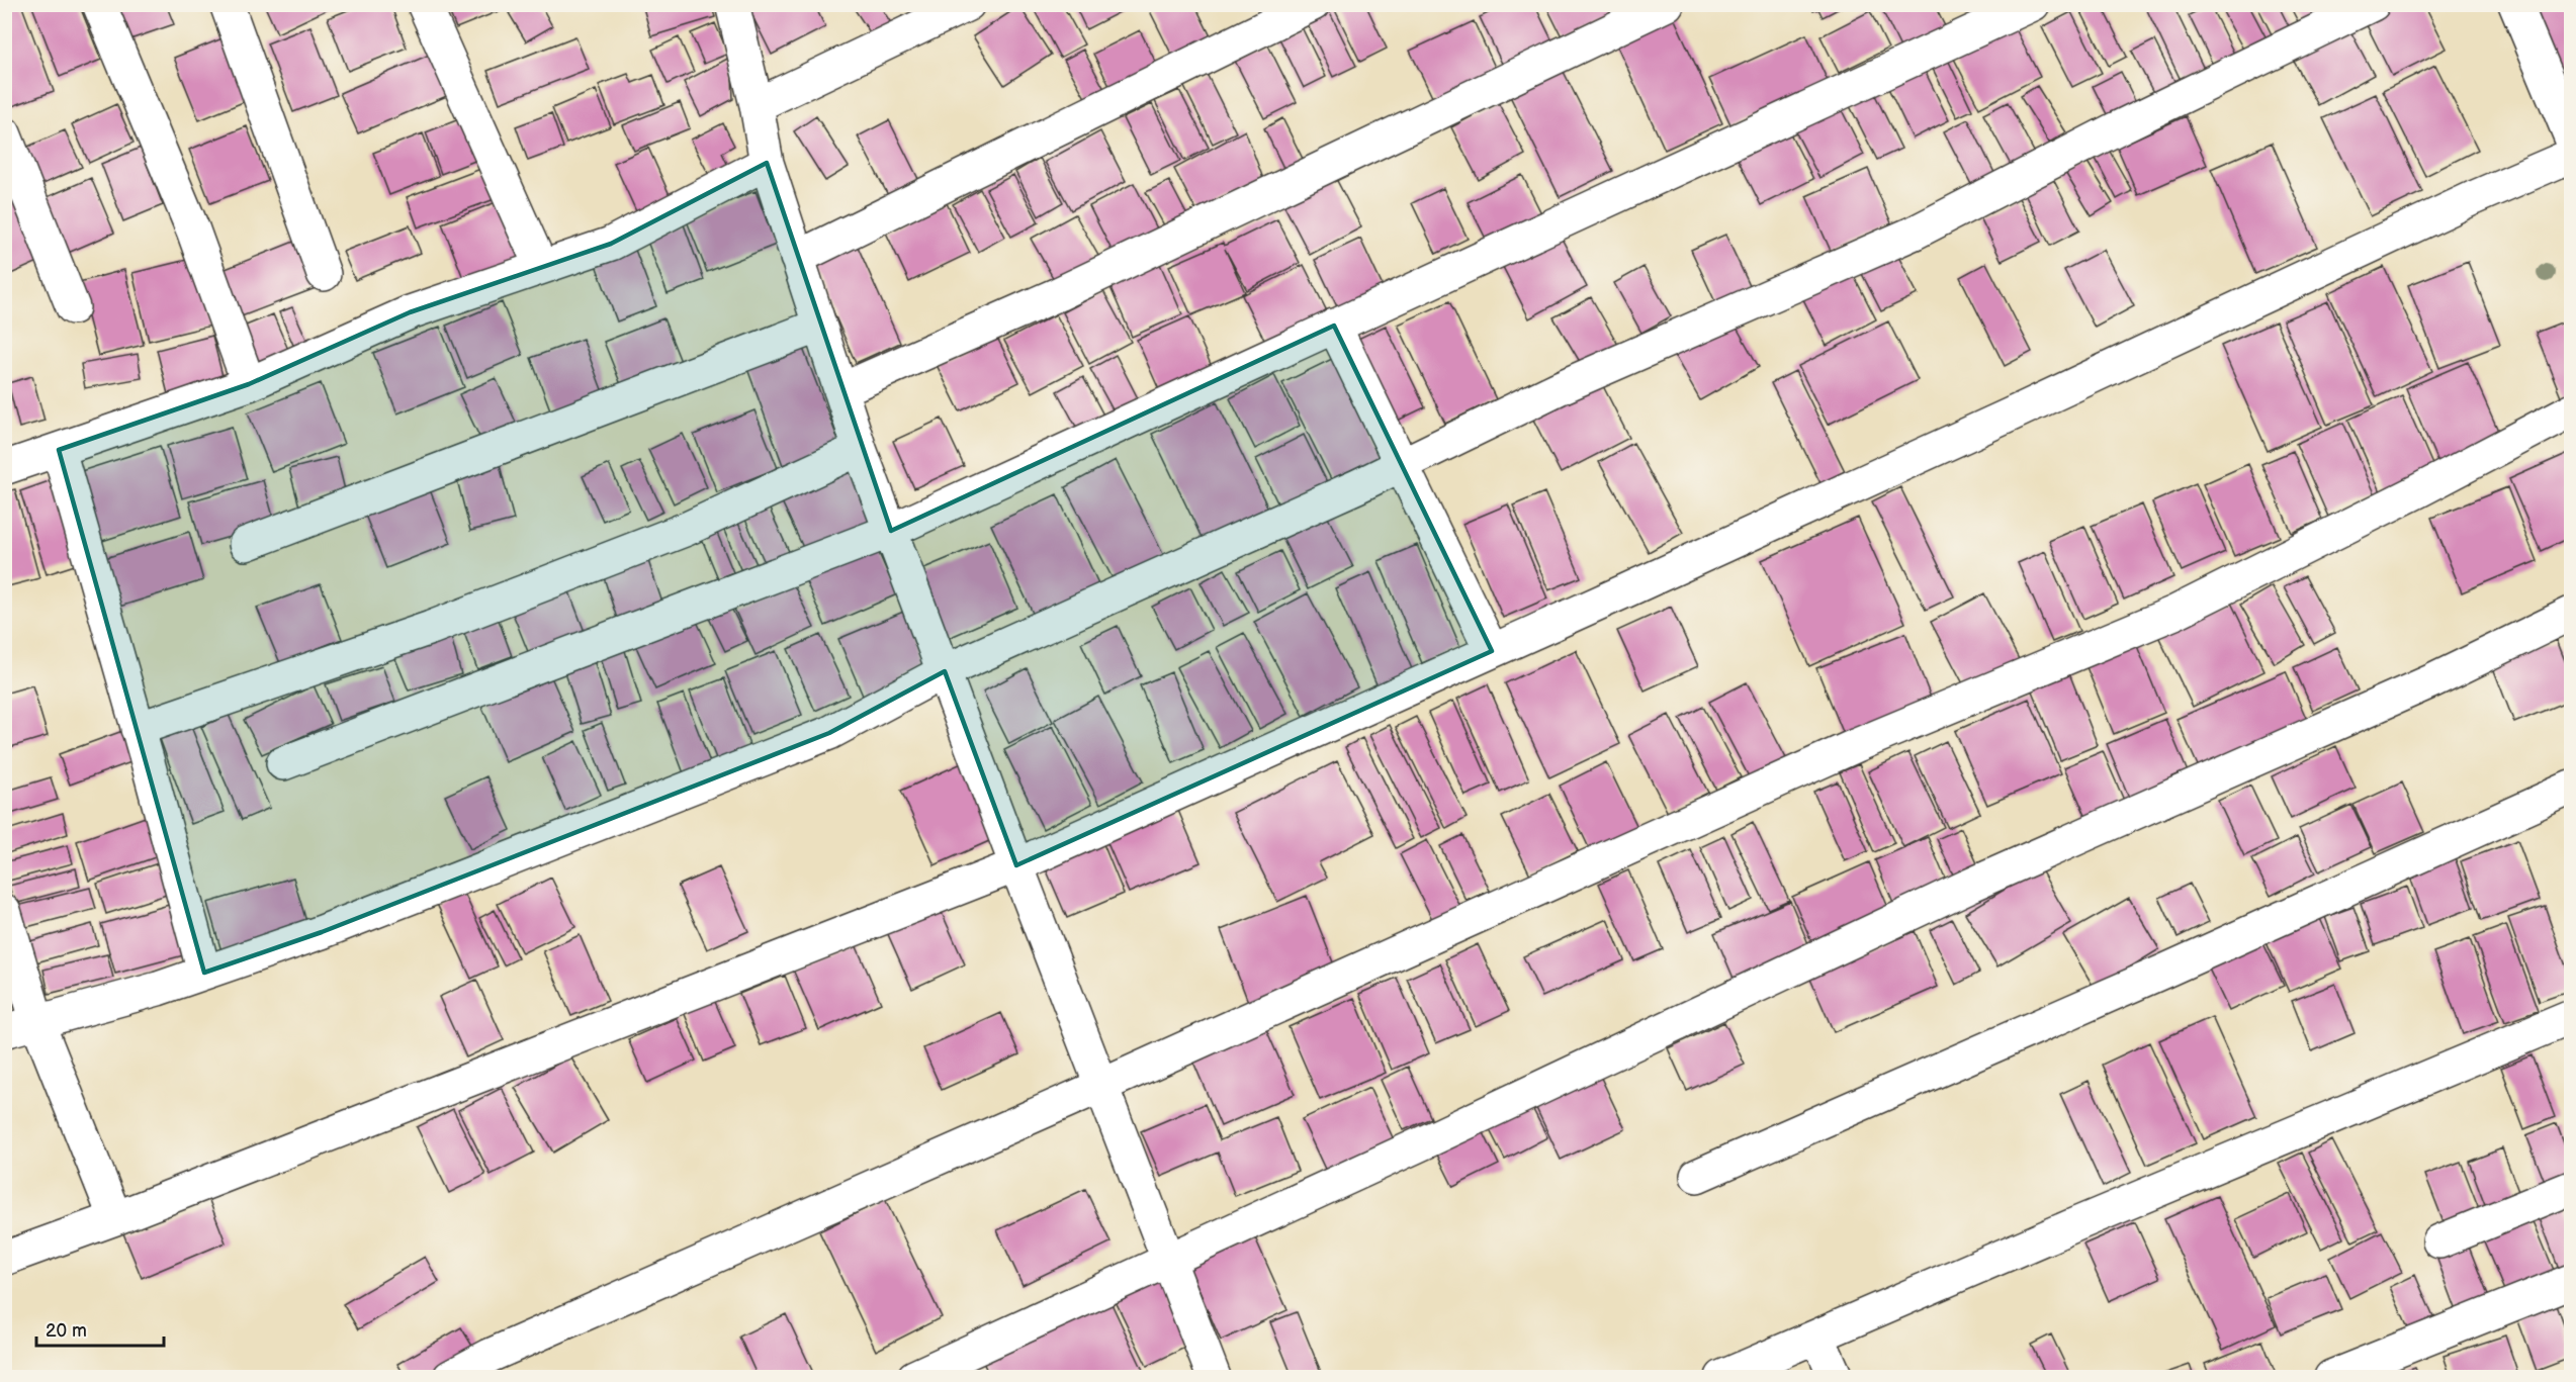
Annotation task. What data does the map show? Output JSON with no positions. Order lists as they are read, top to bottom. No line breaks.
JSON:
{"scale_bar":"20 m"}
